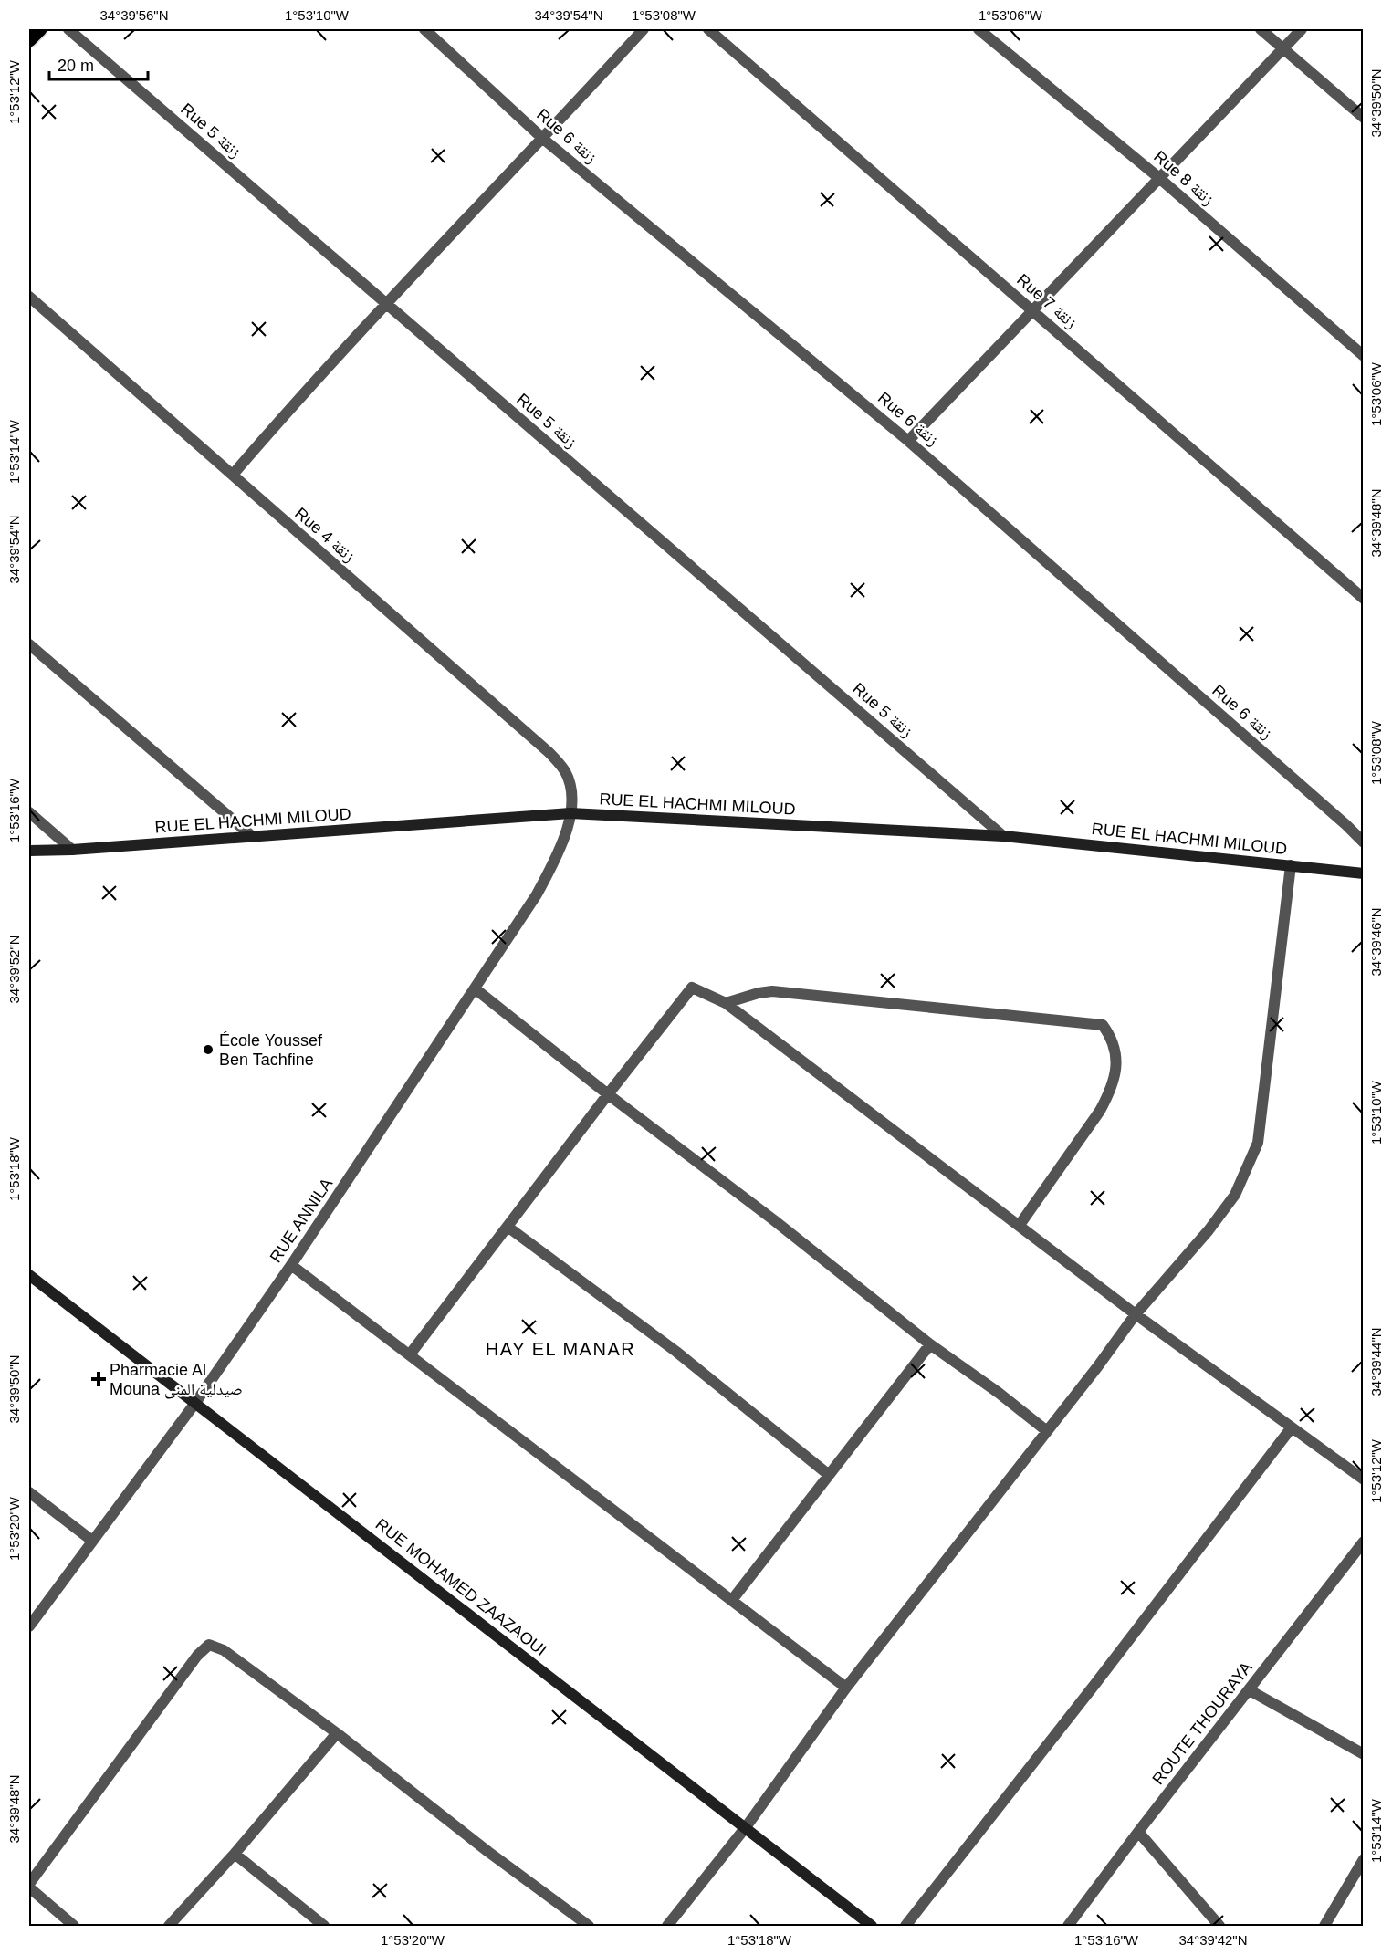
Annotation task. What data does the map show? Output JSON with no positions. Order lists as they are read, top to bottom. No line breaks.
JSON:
{"streets":{"street":["Rue 5 زنقة","Rue 6 زنقة","Rue 8 زنقة","Rue 7 زنقة","Rue 4 زنقة","RUE EL HACHMI MILOUD","RUE ANNILA","RUE MOHAMED ZAAZAOUI","ROUTE THOURAYA"]},"crossings":[["Rue 5 زنقة","RUE EL HACHMI MILOUD"],["Rue 4 زنقة","RUE EL HACHMI MILOUD"],["Rue 4 زنقة","RUE ANNILA"],["RUE EL HACHMI MILOUD","RUE ANNILA"],["RUE ANNILA","RUE MOHAMED ZAAZAOUI"]],"districts":["HAY EL MANAR"],"places":{"other":["École Youssef Ben Tachfine"],"health":["Pharmacie Al Mouna صيدلية المنى"]},"scale_bar":"20 m","coordinates":["34°39'56\"N","1°53'10\"W","34°39'54\"N","1°53'08\"W","1°53'06\"W","1°53'12\"W","34°39'50\"N","1°53'14\"W","34°39'48\"N","1°53'16\"W","34°39'46\"N","34°39'52\"N","1°53'18\"W","34°39'44\"N","1°53'20\"W","34°39'42\"N"]}
